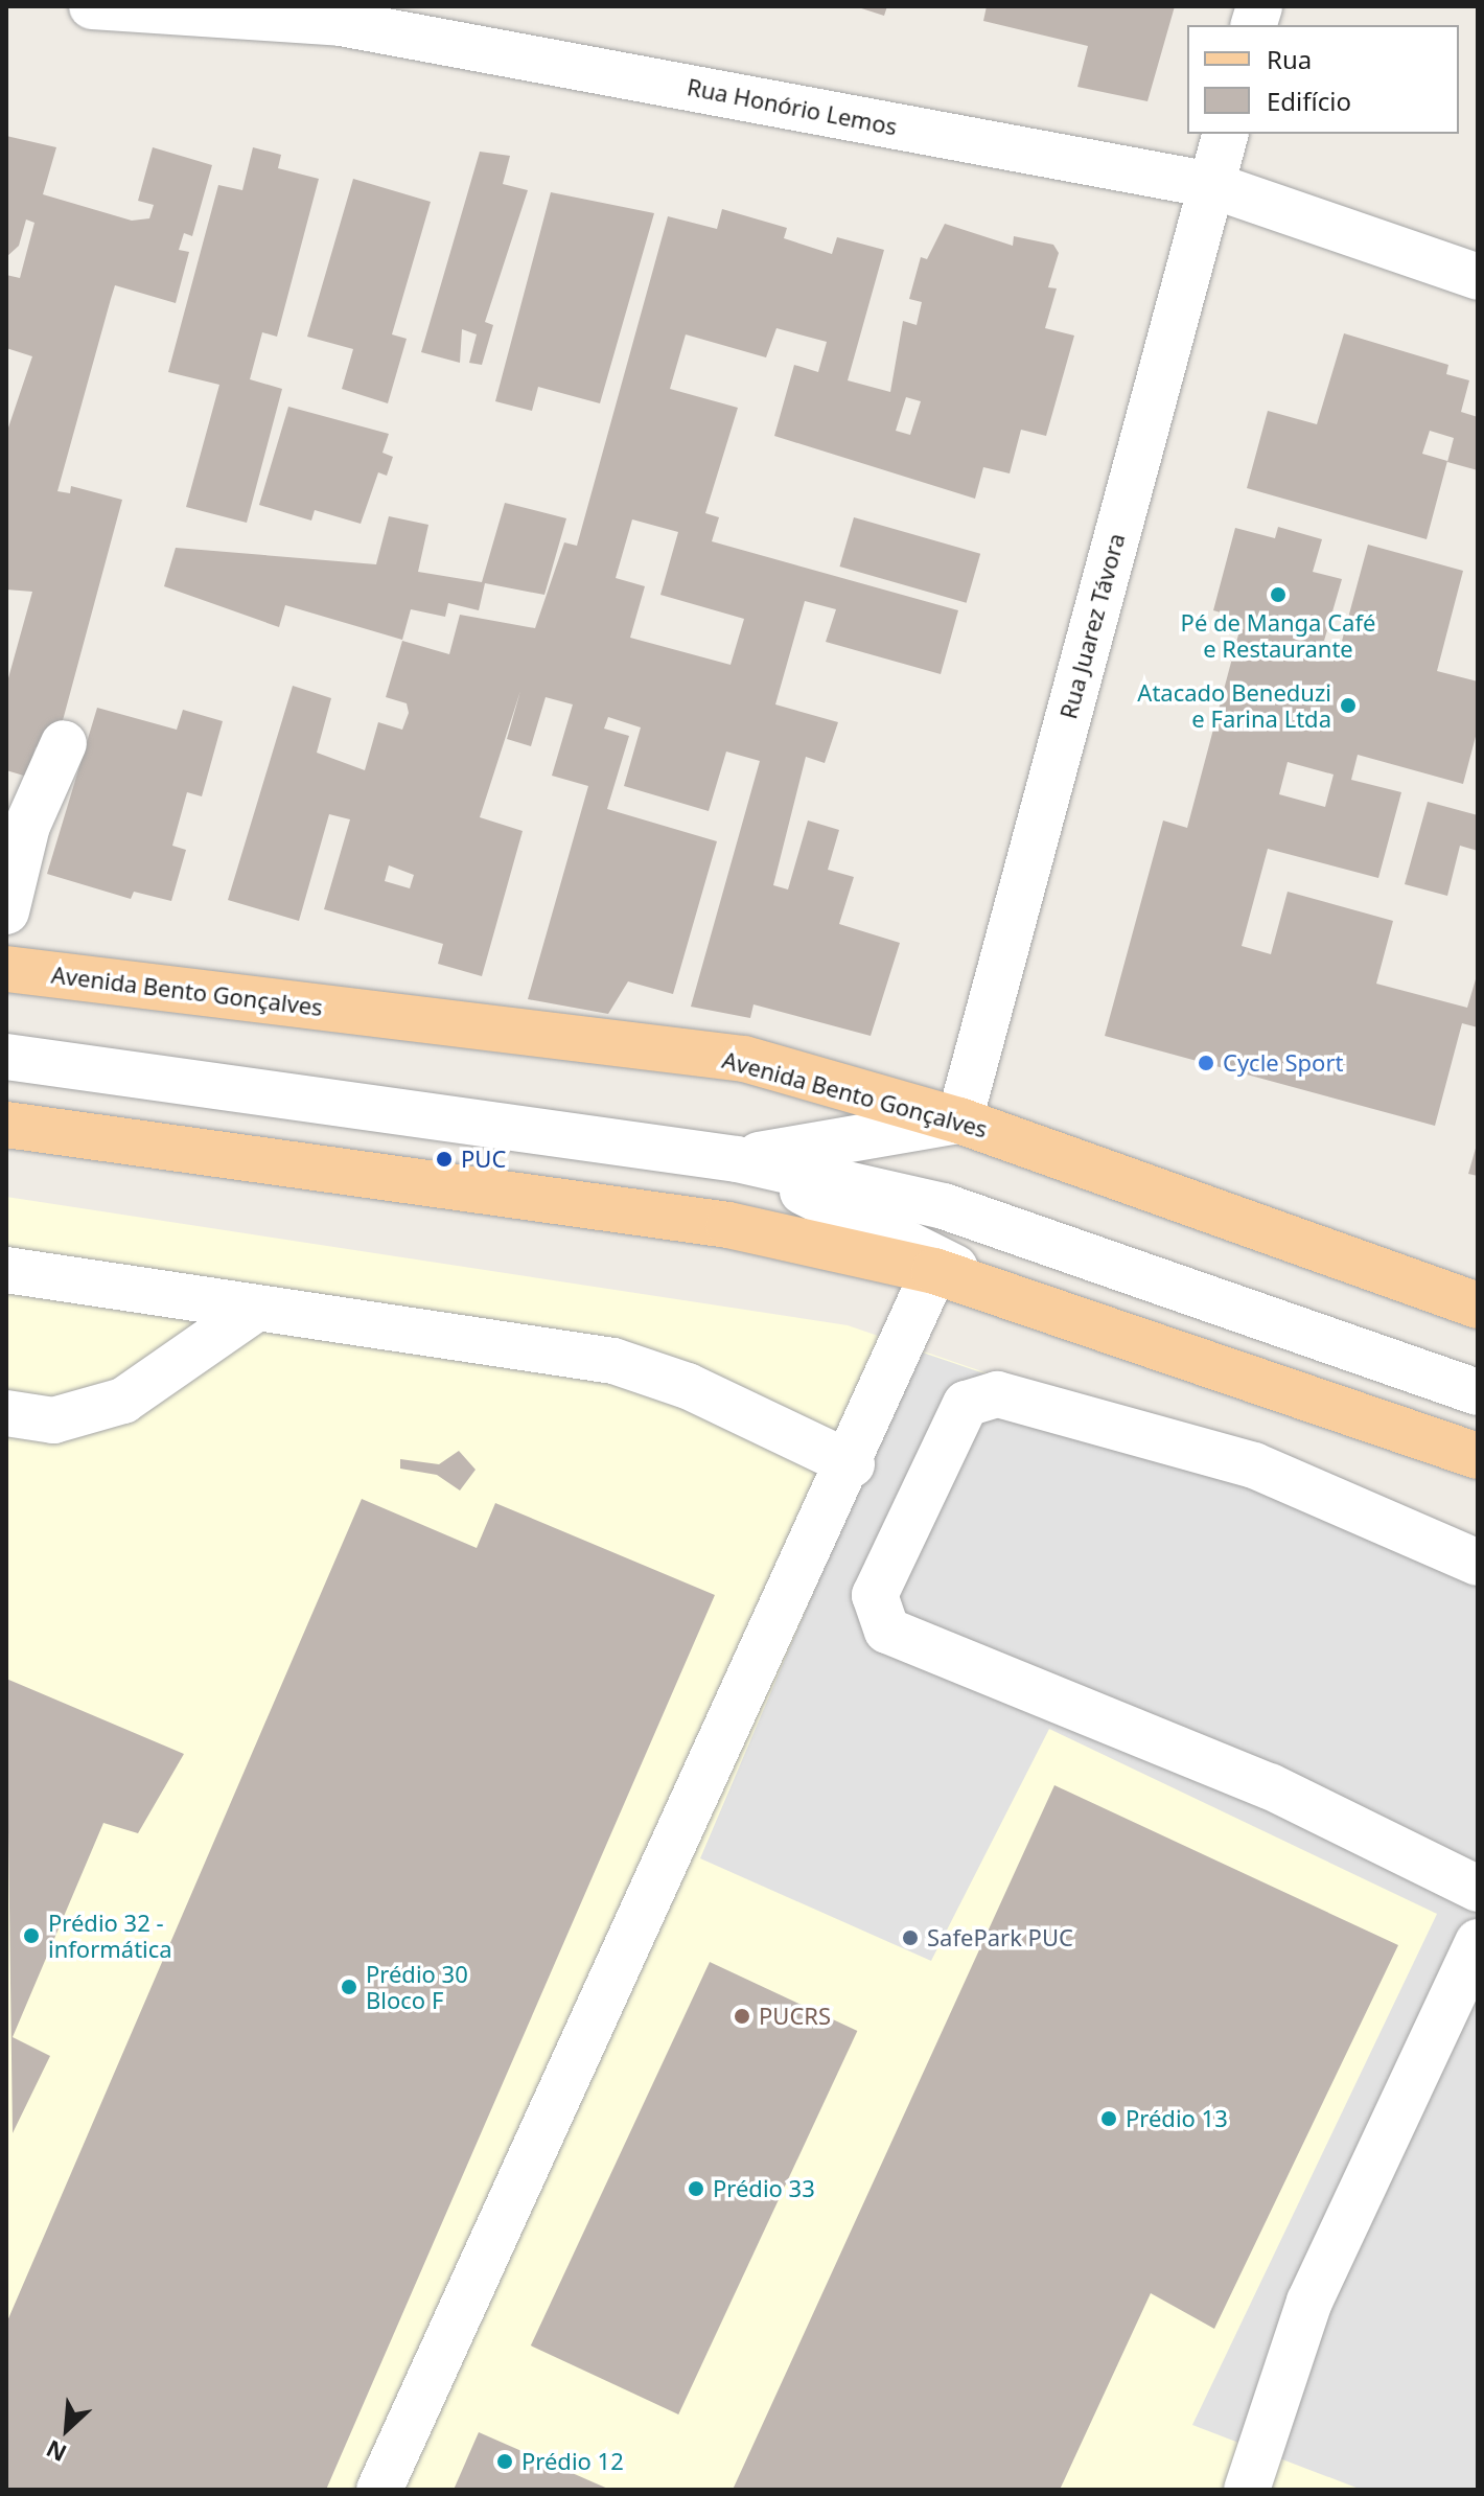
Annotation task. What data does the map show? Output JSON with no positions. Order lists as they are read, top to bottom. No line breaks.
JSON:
{"streets":{"main road":["Avenida Bento Gonçalves"],"street":["Rua Honório Lemos","Rua Juarez Távora"]},"crossings":[["Rua Honório Lemos","Rua Juarez Távora"],["Rua Juarez Távora","Avenida Bento Gonçalves"]],"places":["Pé de Manga Café e Restaurante","Atacado Beneduzi e Farina Ltda","Cycle Sport","PUC","Prédio 32 - informática","SafePark PUC","Prédio 30 Bloco F","PUCRS","Prédio 13","Prédio 33","Prédio 12"],"legend":["Rua","Edifício"],"north":"bottom left"}
